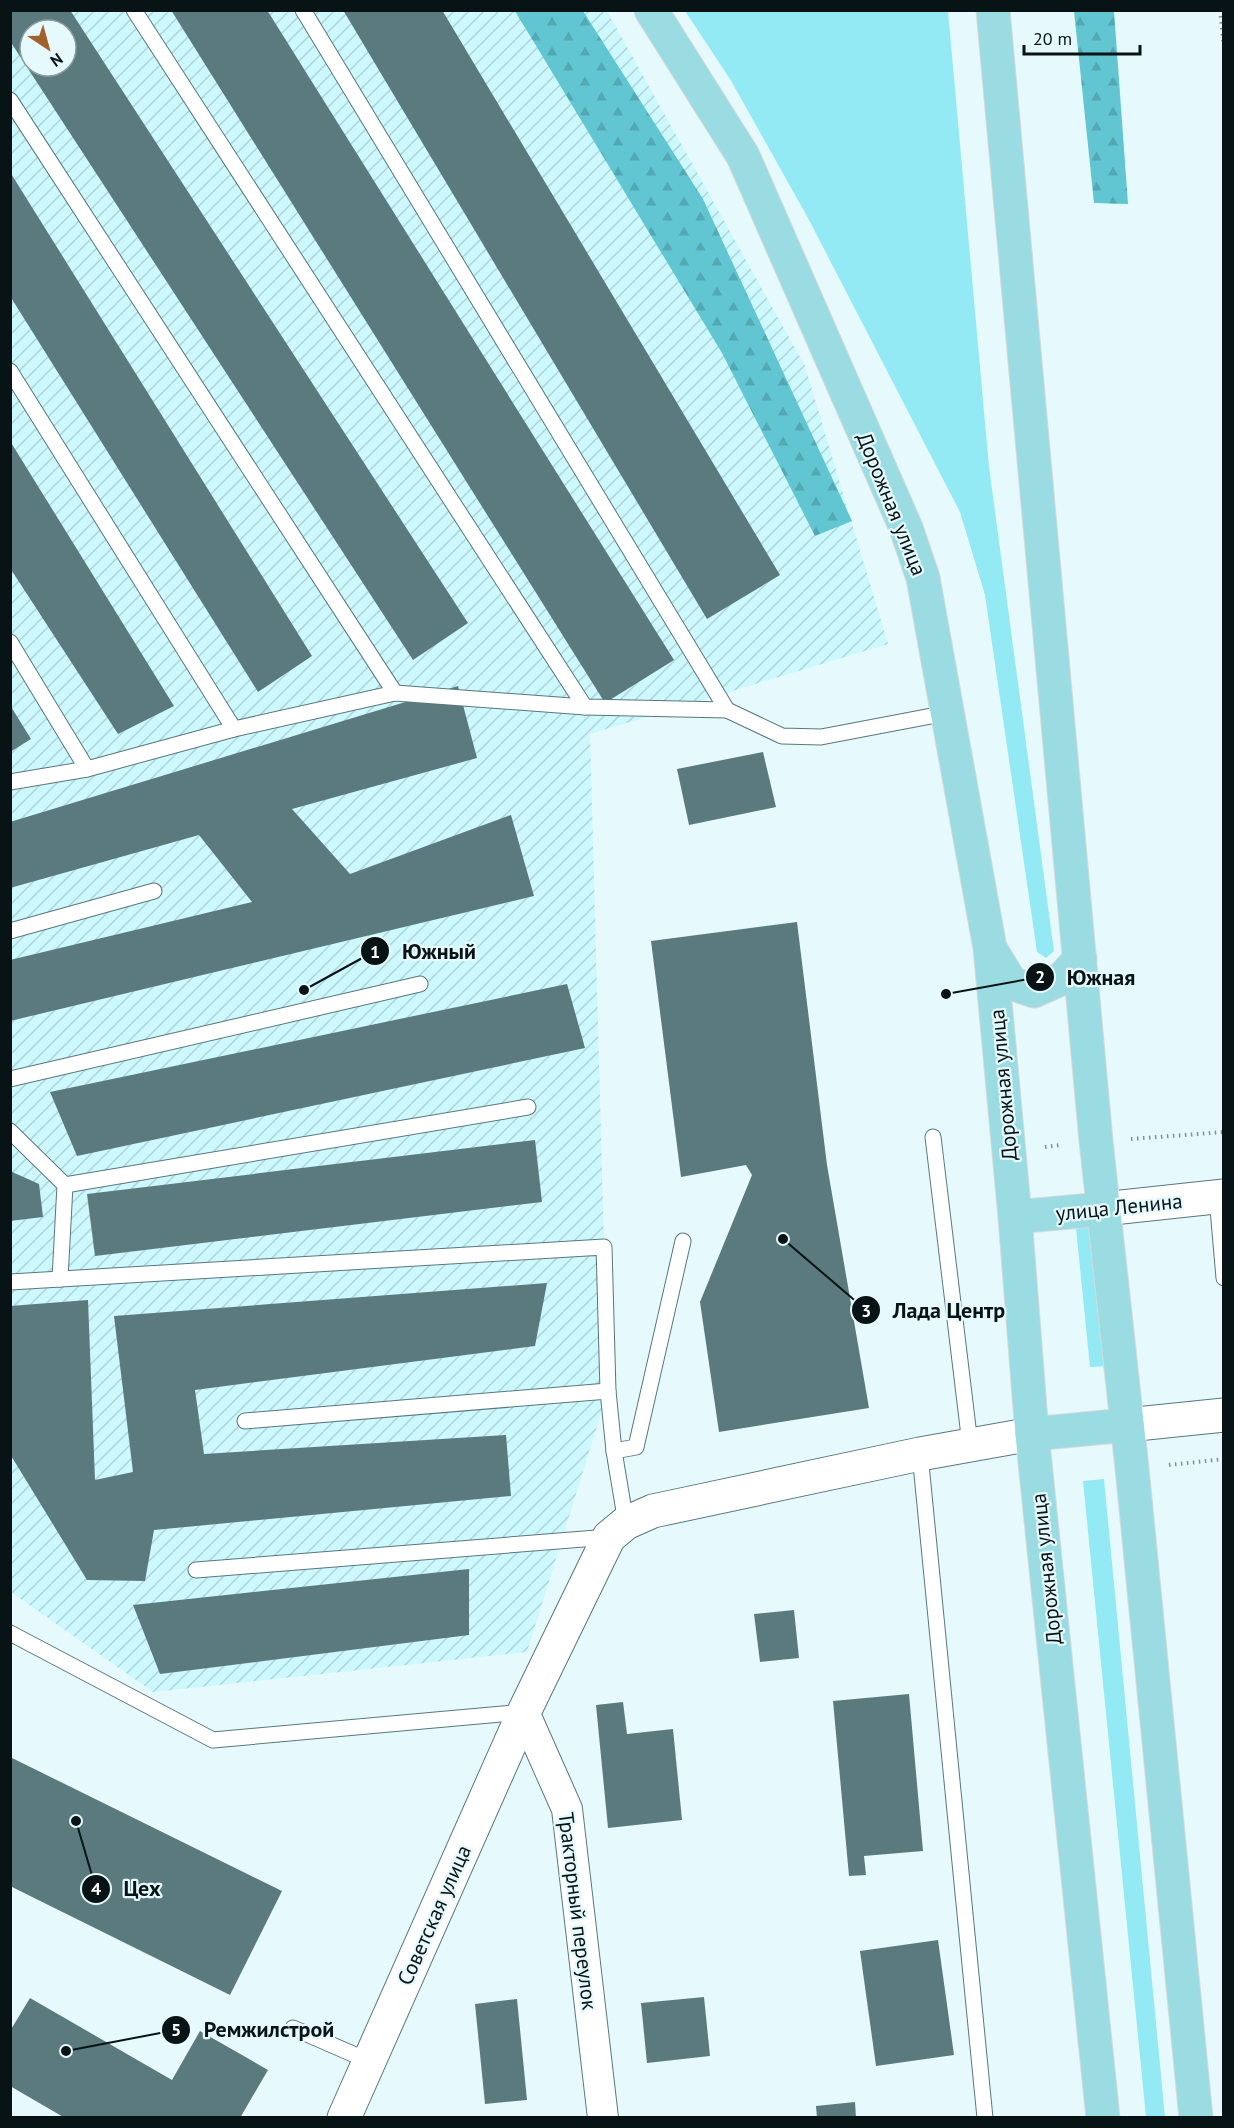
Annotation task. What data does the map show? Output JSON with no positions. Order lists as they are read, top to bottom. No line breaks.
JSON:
{"streets":{"main road":["Дорожная улица","улица Ленина"],"street":["Тракторный переулок","Советская улица"]},"crossings":[["Дорожная улица","улица Ленина"],["Тракторный переулок","Советская улица"]],"places":["Южный","Южная","Лада Центр","Цех","Ремжилстрой"],"scale_bar":"20 m","north":"bottom right"}
